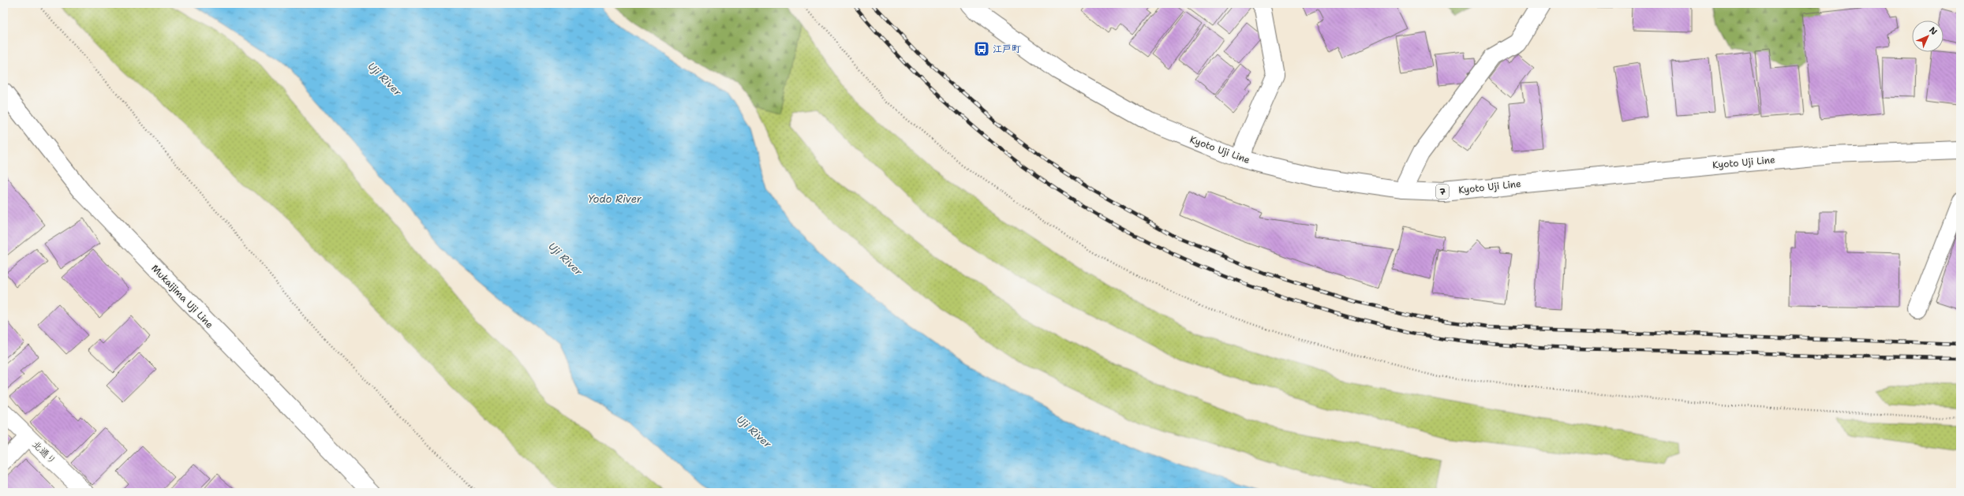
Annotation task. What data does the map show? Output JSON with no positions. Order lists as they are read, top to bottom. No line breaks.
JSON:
{"streets":{"main road":["Kyoto Uji Line","7","Mukaijima Uji Line","北通り"]},"water":["Uji River","Yodo River"],"places":{"bus stop":["江戸町"]},"north":"top right"}
